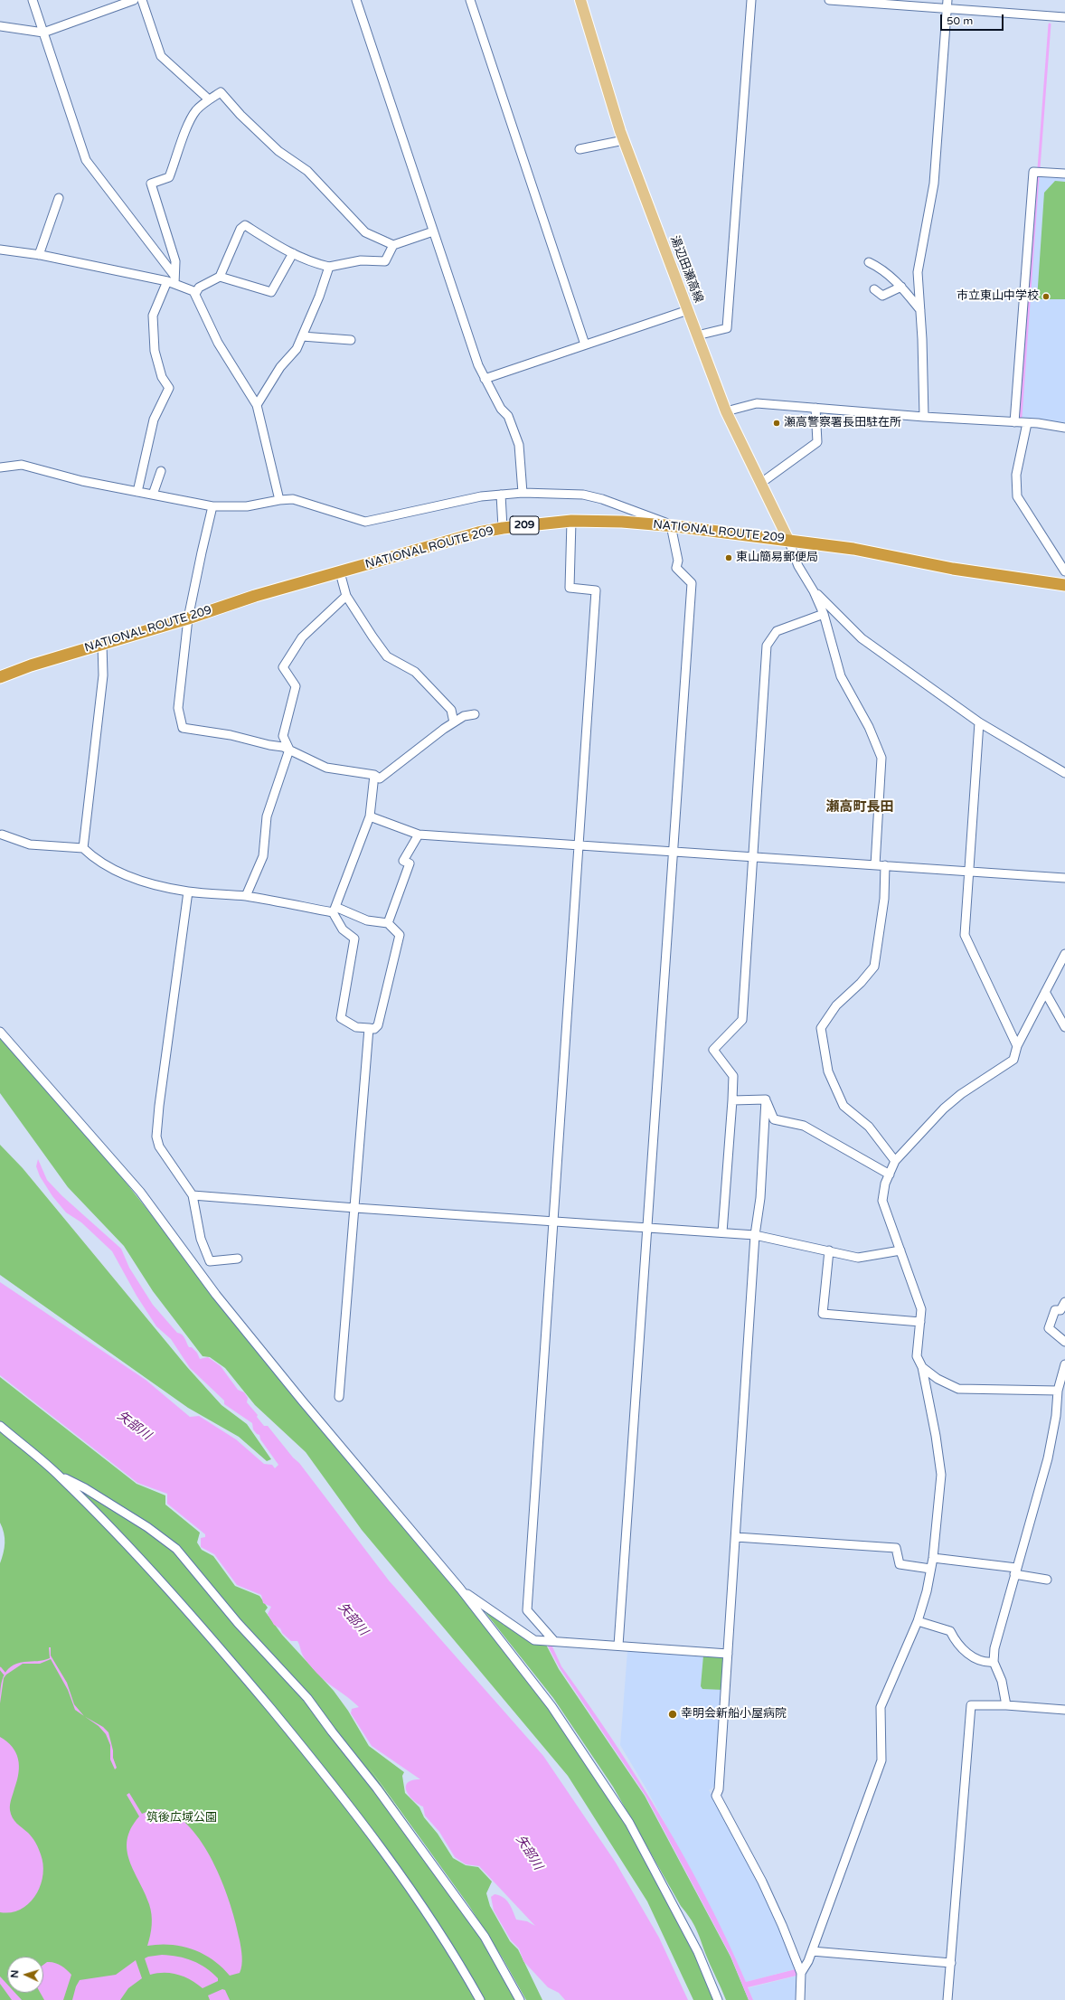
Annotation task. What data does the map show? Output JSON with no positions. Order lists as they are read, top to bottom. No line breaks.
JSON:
{"streets":{"highway":["209","NATIONAL ROUTE 209"],"main road":["湯辺田瀬高線"]},"crossings":[["湯辺田瀬高線","NATIONAL ROUTE 209"]],"districts":["瀬高町長田"],"water":["矢部川"],"parks":["筑後広域公園"],"places":["市立東山中学校","瀬高警察署長田駐在所","東山簡易郵便局","幸明会新船小屋病院"],"scale_bar":"50 m","north":"left"}
